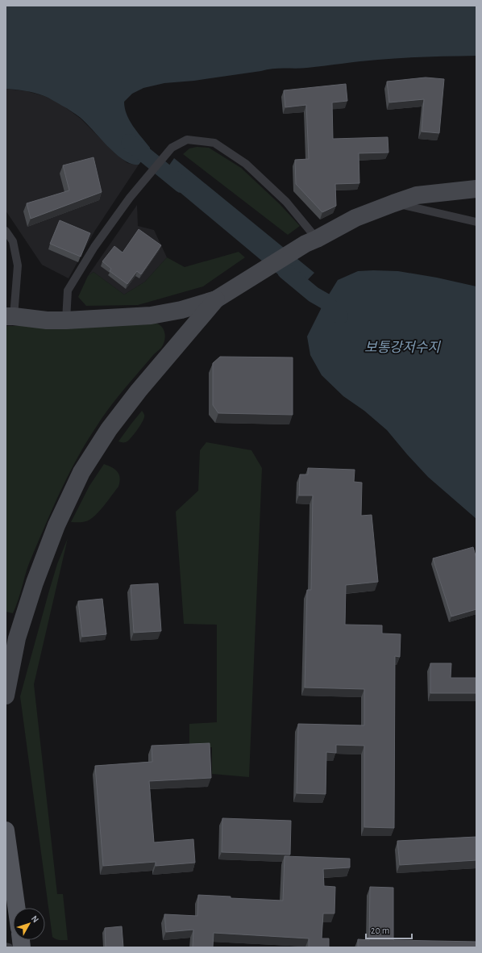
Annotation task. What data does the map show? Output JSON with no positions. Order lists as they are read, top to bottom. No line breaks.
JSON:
{"water":["보통강저수지"],"scale_bar":"20 m","north":"top right"}
